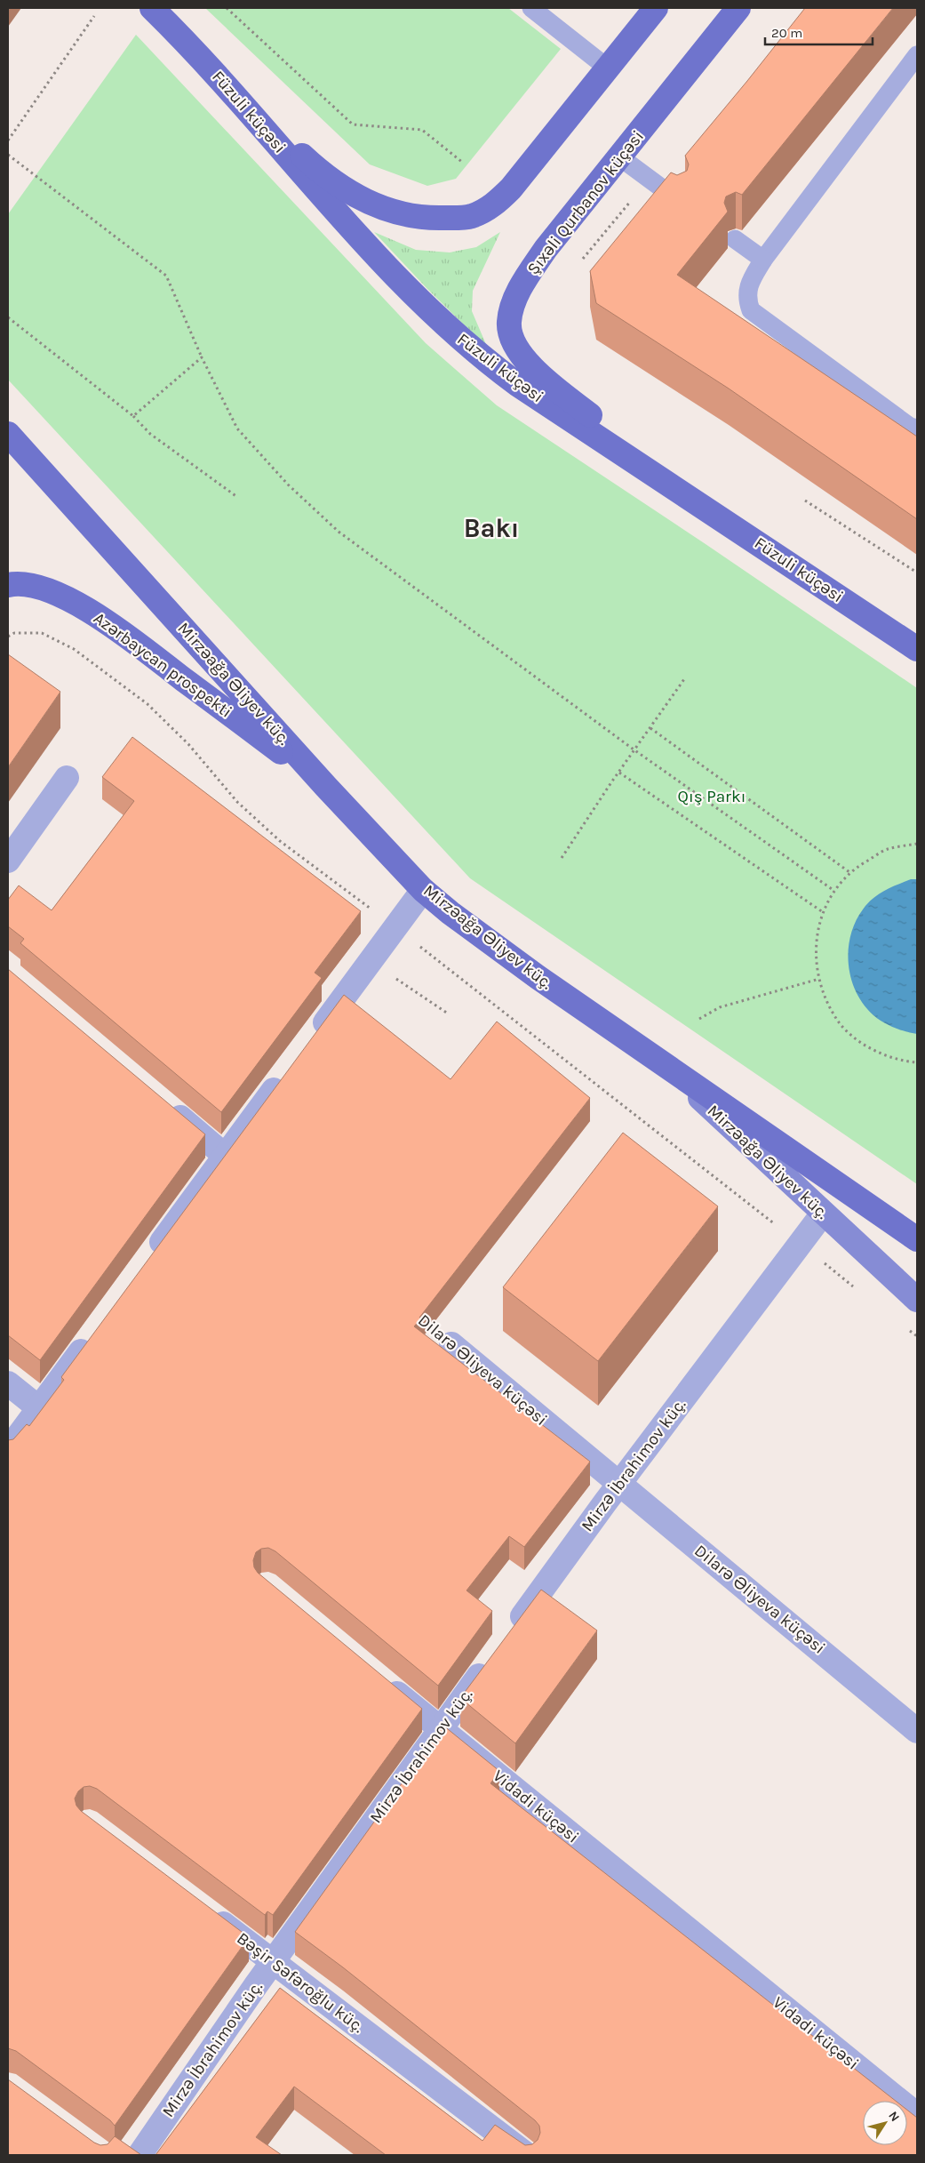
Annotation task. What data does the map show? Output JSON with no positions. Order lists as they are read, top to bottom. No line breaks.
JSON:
{"streets":{"main road":["Füzuli küçəsi","Şıxəli Qurbanov küçəsi","Azərbaycan prospekti","Mirzəağa Əliyev küç."],"street":["Dilarə Əliyeva küçəsi","Mirzə İbrahimov küç.","Vidadi küçəsi","Bəşir Səfəroğlu küç."]},"crossings":[["Füzuli küçəsi","Şıxəli Qurbanov küçəsi"],["Azərbaycan prospekti","Mirzəağa Əliyev küç."],["Mirzəağa Əliyev küç.","Mirzə İbrahimov küç."],["Dilarə Əliyeva küçəsi","Mirzə İbrahimov küç."],["Mirzə İbrahimov küç.","Vidadi küçəsi"],["Mirzə İbrahimov küç.","Bəşir Səfəroğlu küç."]],"districts":["Bakı"],"parks":["Qış Parkı"],"scale_bar":"20 m","north":"top right"}
